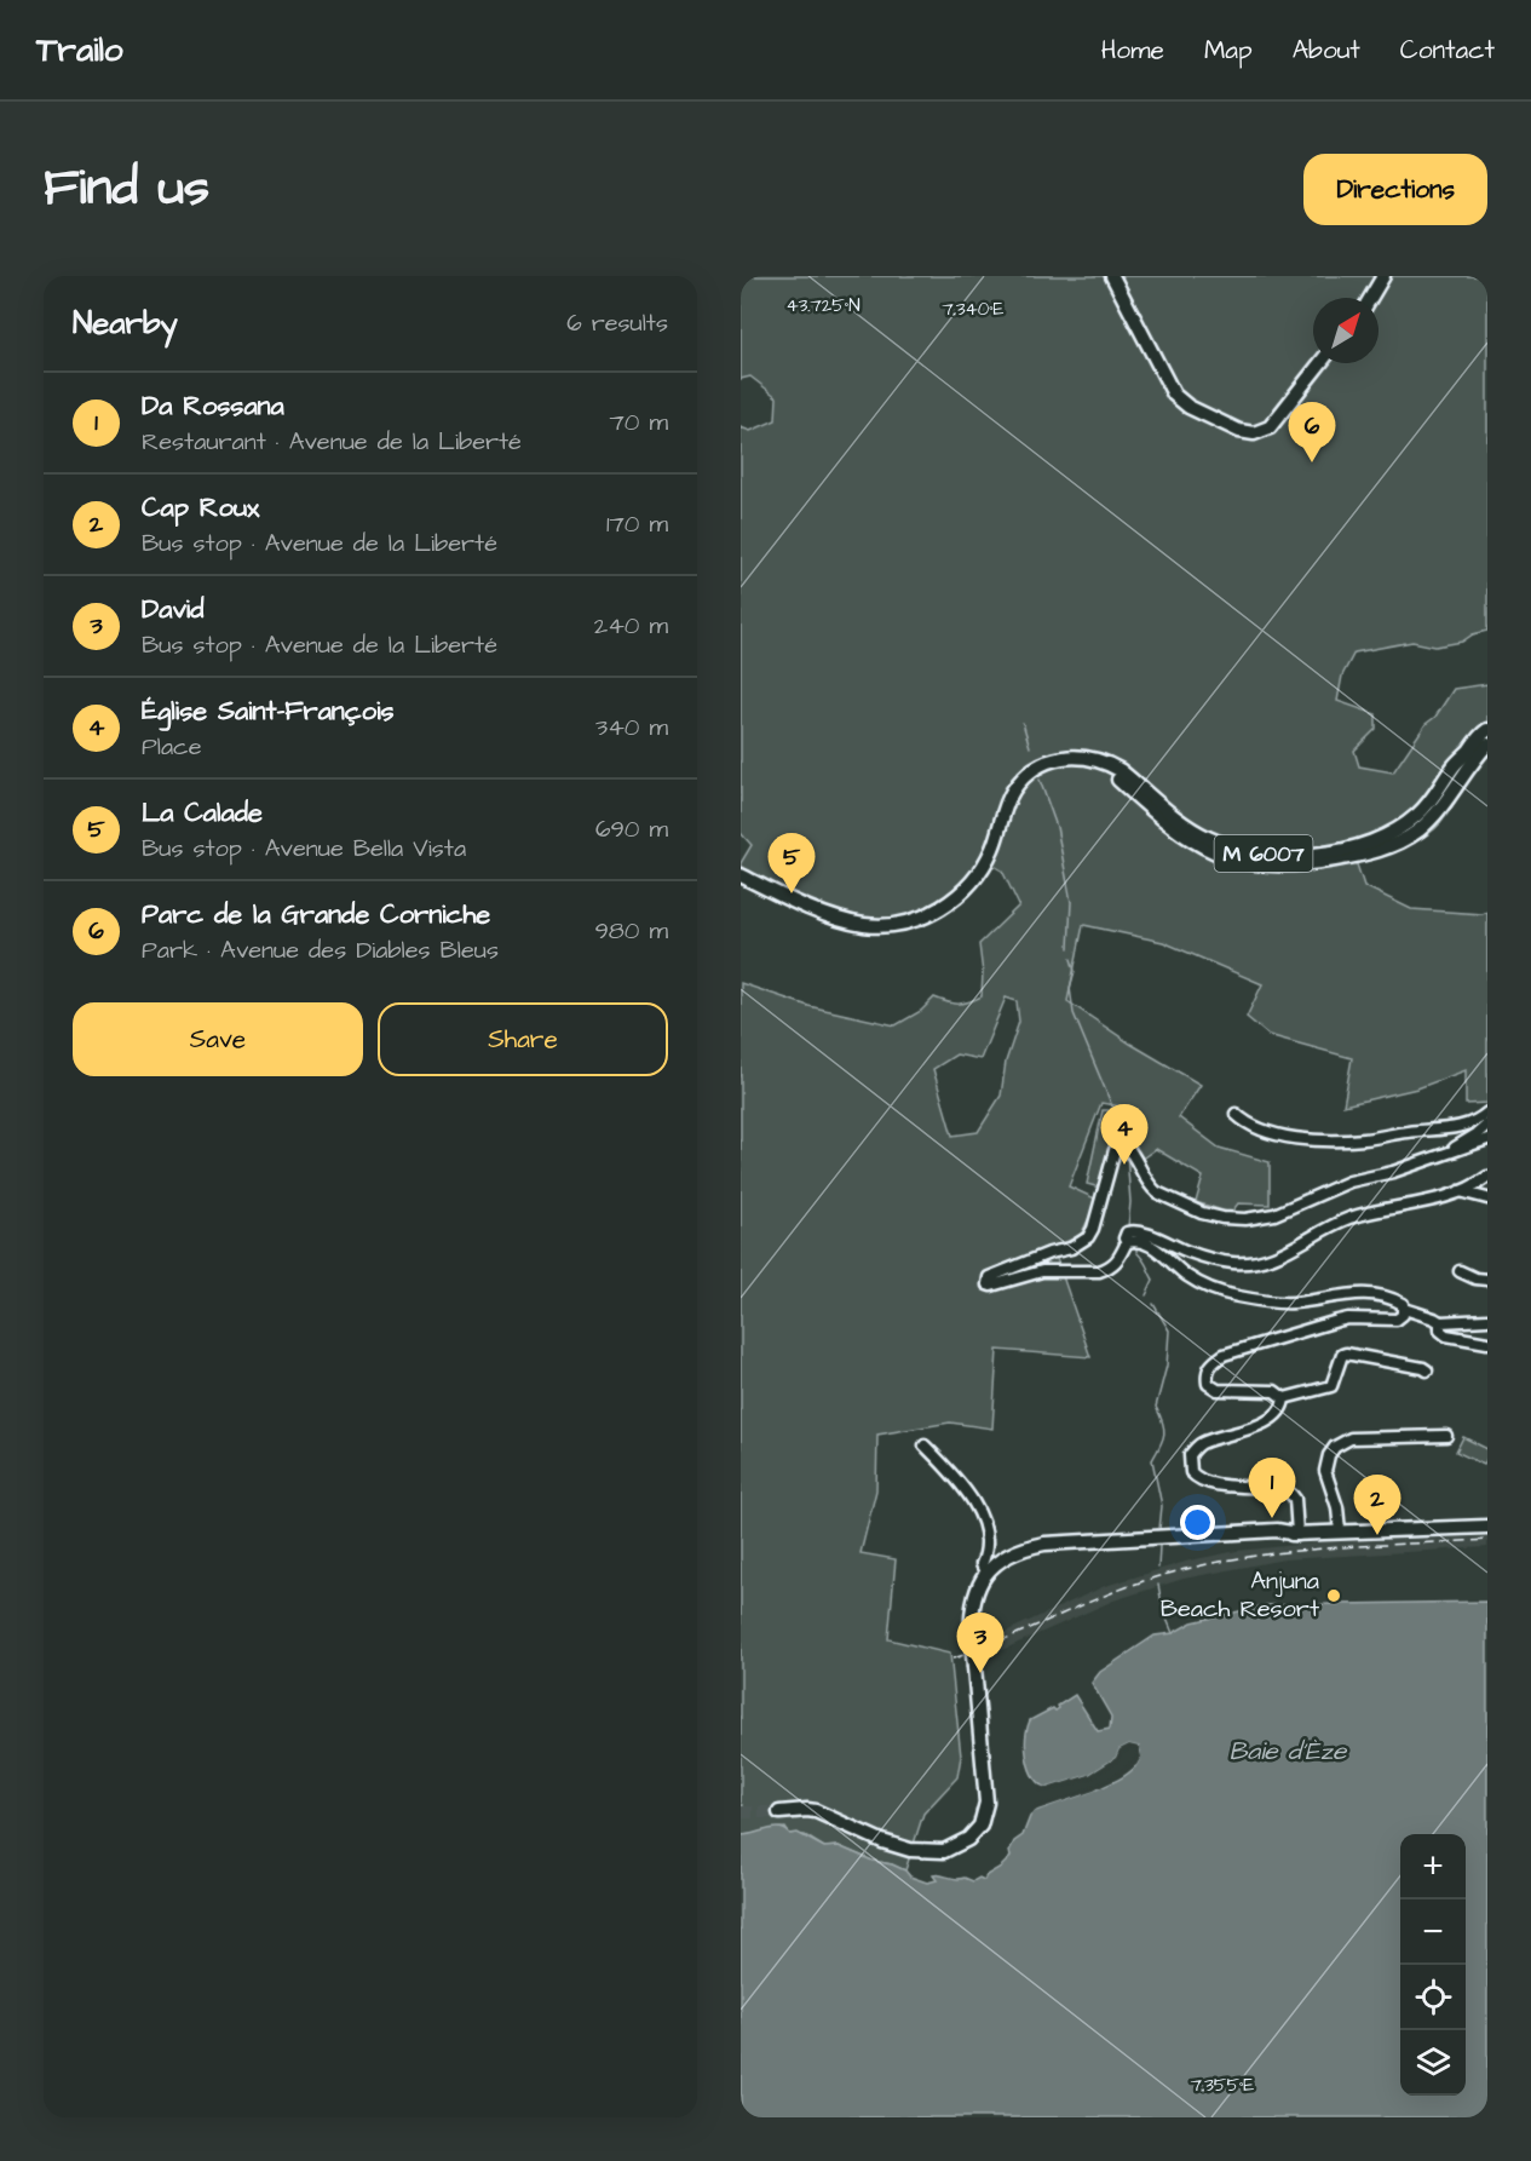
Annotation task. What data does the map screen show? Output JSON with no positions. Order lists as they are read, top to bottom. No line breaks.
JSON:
{"streets":{"main road":["M 6007"]},"water":["Baie d'Èze"],"places":["Anjuna Beach Resort"],"north":"top right","page":{"header":"Trailo","nav":["Home","Map","About","Contact"],"title":"Find us","buttons":["Directions",["Save","Share"]],"heading":["Nearby","6 results"],"list":[{"mark":"1","name":"Da Rossana","note":"Restaurant · Avenue de la Liberté","value":"70 m"},{"mark":"2","name":"Cap Roux","note":"Bus stop · Avenue de la Liberté","value":"170 m"},{"mark":"3","name":"David","note":"Bus stop · Avenue de la Liberté","value":"240 m"},{"mark":"4","name":"Église Saint-François","note":"Place","value":"340 m"},{"mark":"5","name":"La Calade","note":"Bus stop · Avenue Bella Vista","value":"690 m"},{"mark":"6","name":"Parc de la Grande Corniche","note":"Park · Avenue des Diables Bleus","value":"980 m"}],"pins":["6","5","4","1","2","3"],"map_buttons":["+","−"]},"coordinates":["43.725°N","7.340°E","7.355°E"]}
